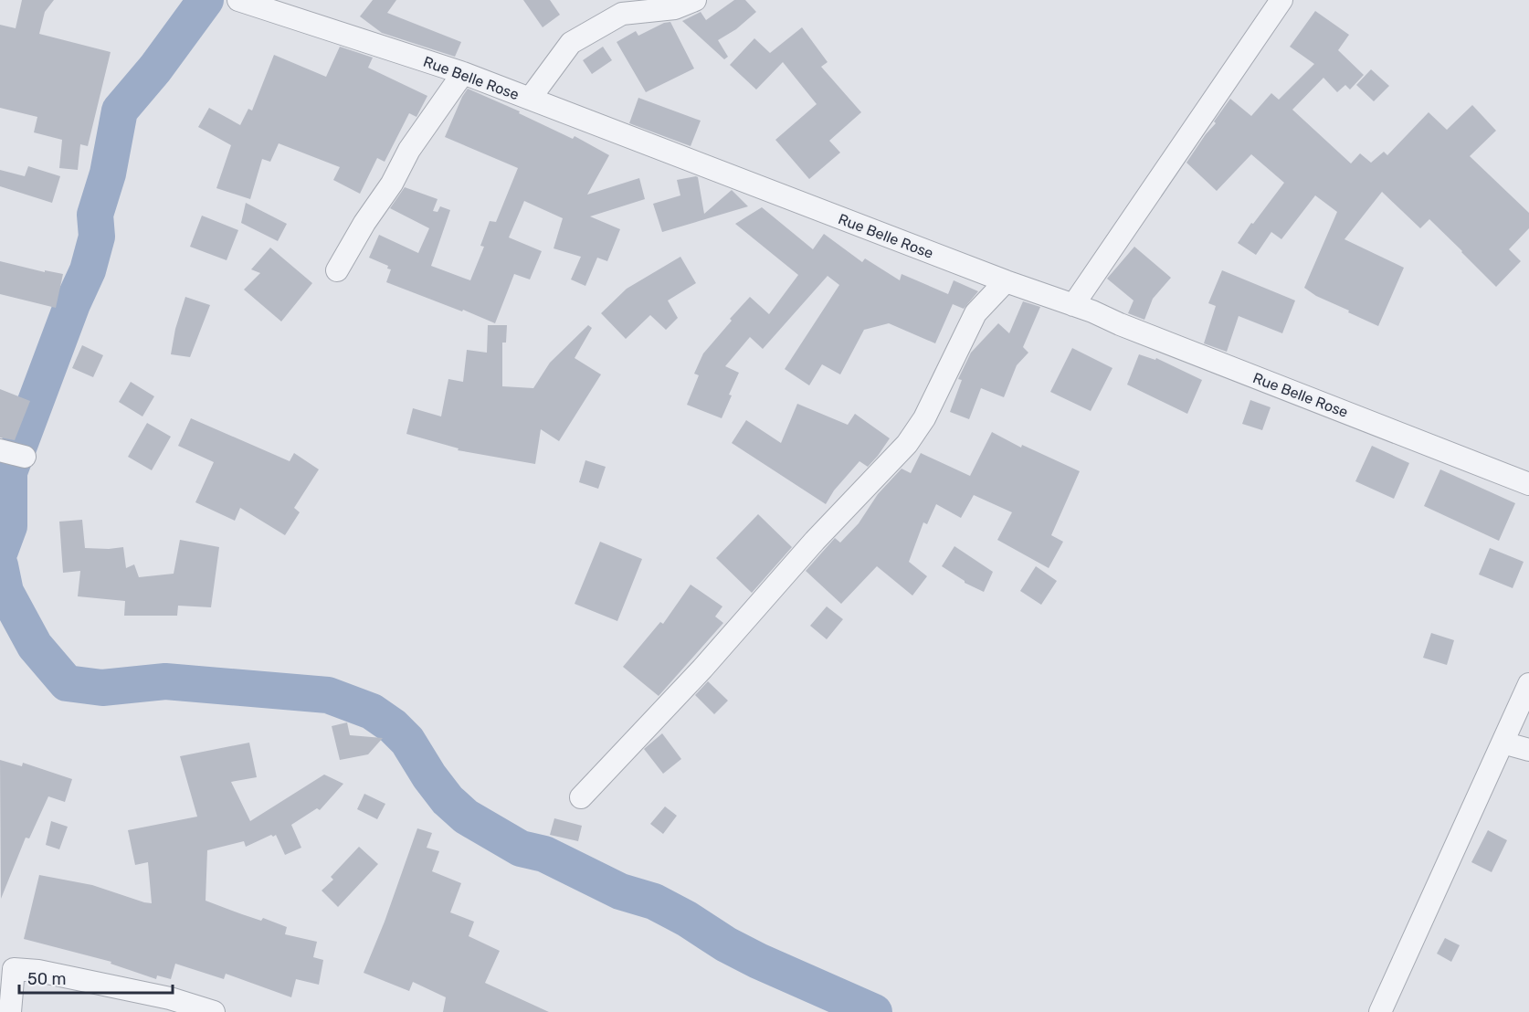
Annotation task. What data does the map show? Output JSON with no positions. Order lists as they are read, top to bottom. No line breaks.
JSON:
{"streets":{"street":["Rue Belle Rose"]},"scale_bar":"50 m"}
